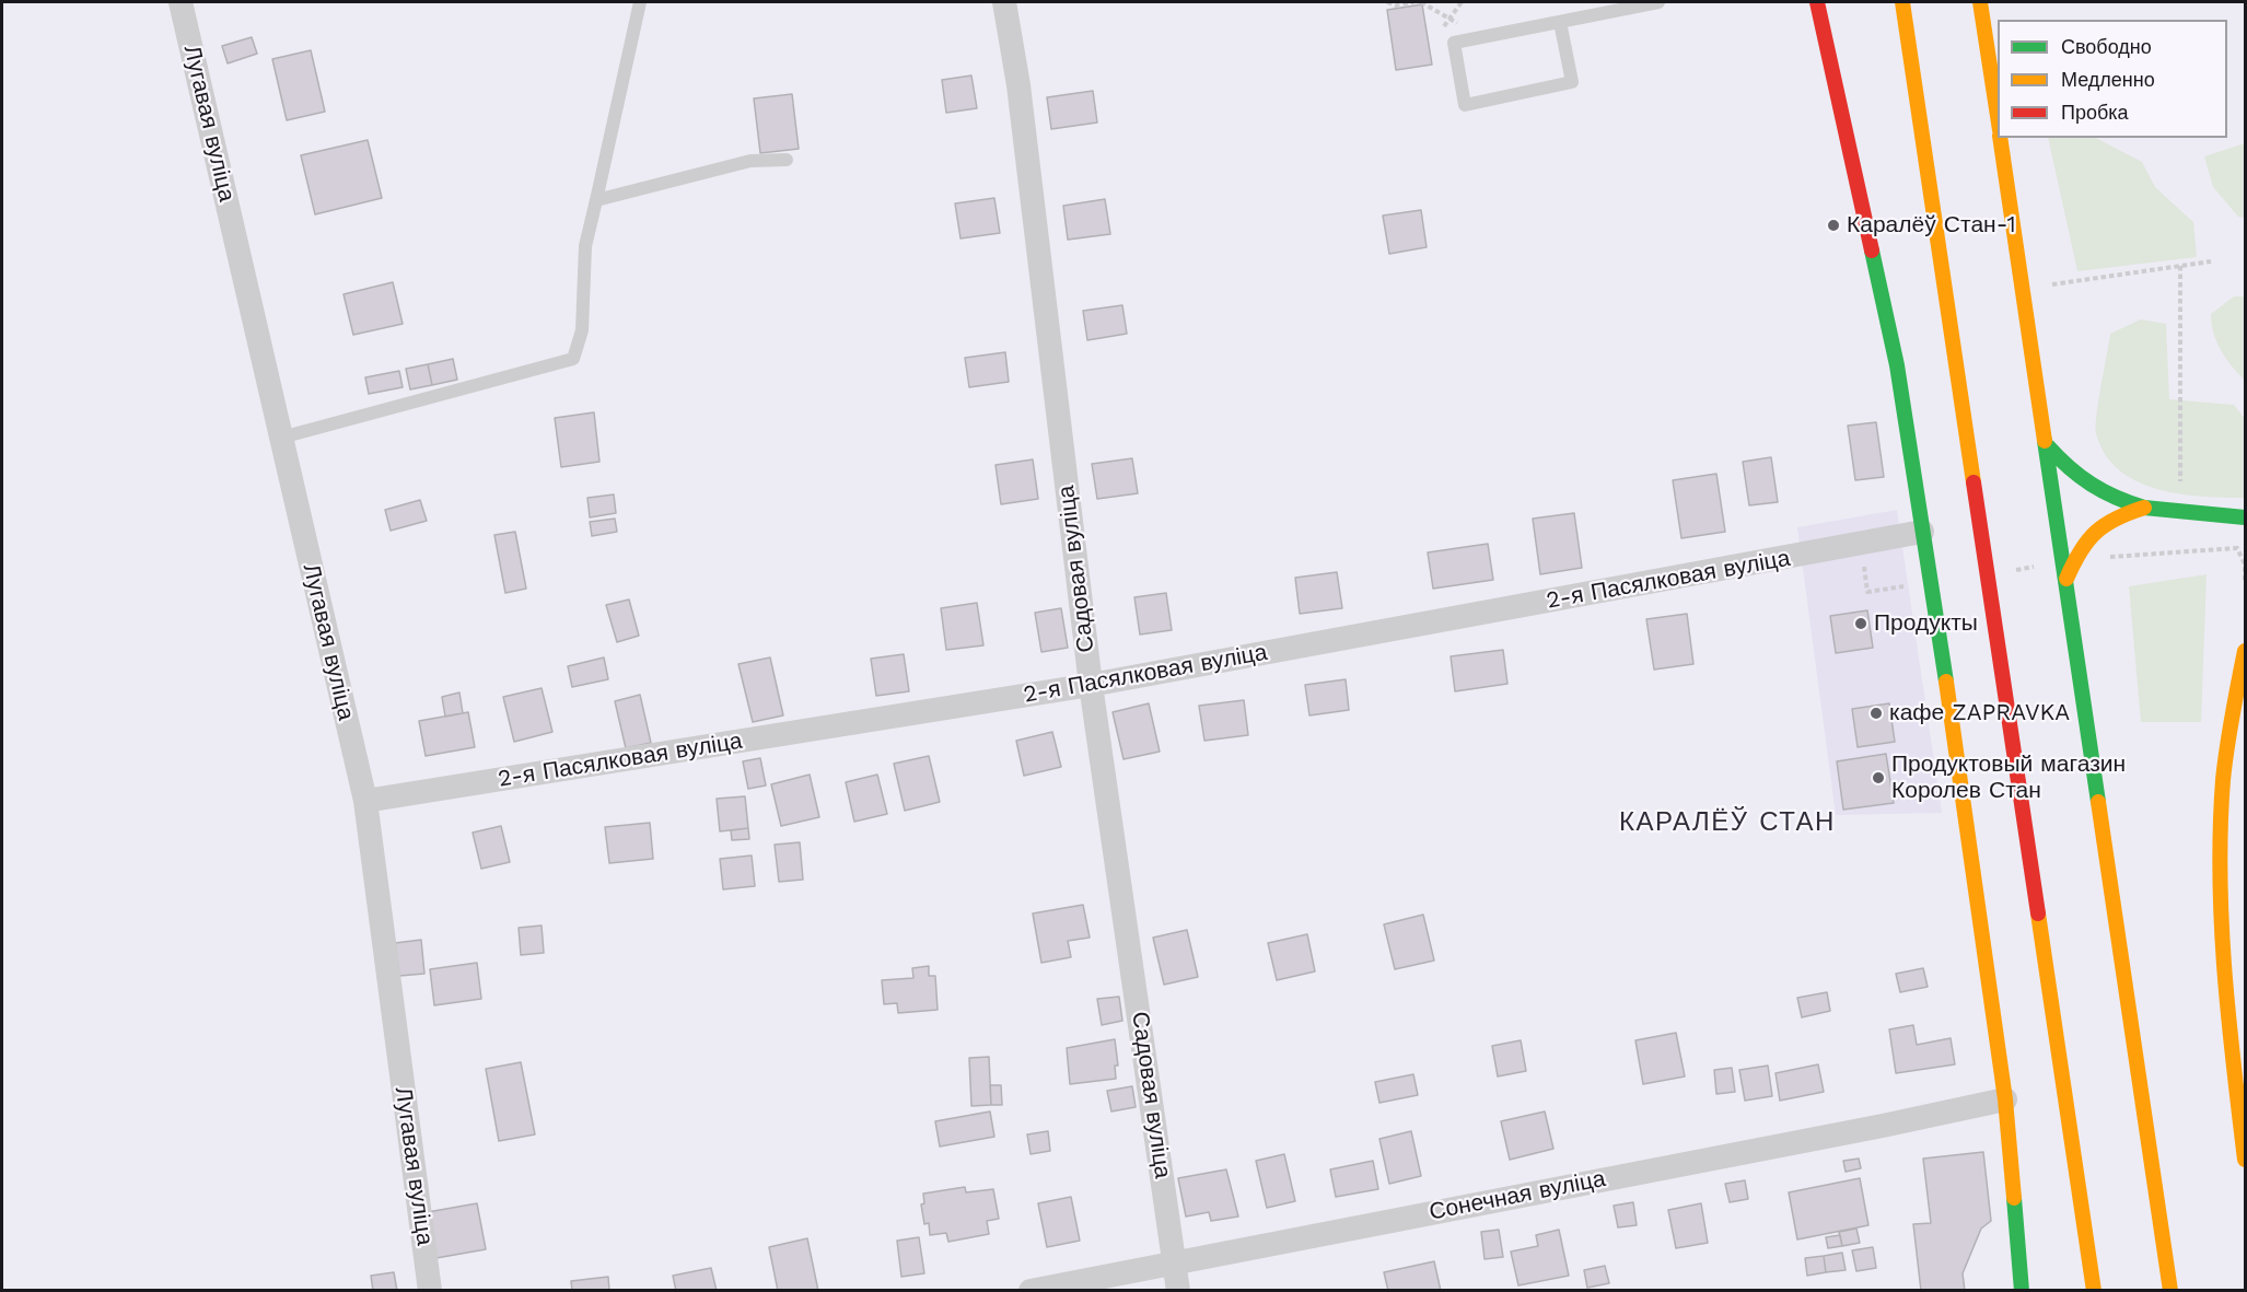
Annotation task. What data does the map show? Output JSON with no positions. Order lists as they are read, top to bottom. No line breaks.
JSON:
{"streets":{"street":["Лугавая вуліца","Садовая вуліца","2-я Пасялковая вуліца","Сонечная вуліца"]},"crossings":[["Лугавая вуліца","2-я Пасялковая вуліца"],["Садовая вуліца","2-я Пасялковая вуліца"],["Садовая вуліца","Сонечная вуліца"]],"districts":["КАРАЛЁЎ СТАН"],"places":["Каралёў Стан-1","Продукты","кафе ZAPRAVKA","Продуктовый магазин Королев Стан"],"legend":["Свободно","Медленно","Пробка"]}
